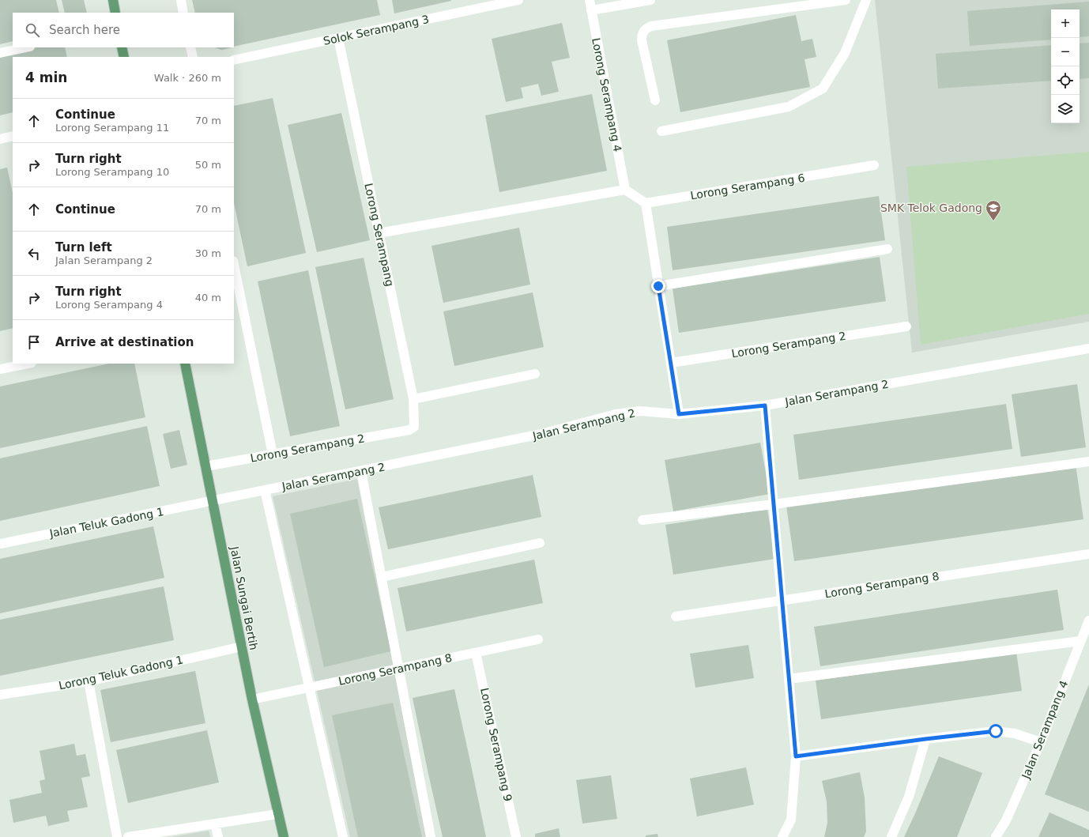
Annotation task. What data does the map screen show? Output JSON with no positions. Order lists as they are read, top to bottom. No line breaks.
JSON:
{"streets":{"main road":["Jalan Sungai Bertih"],"street":["Solok Serampang 3","Lorong Serampang 4","Lorong Serampang 6","Lorong Serampang","Lorong Serampang 2","Jalan Serampang 2","Jalan Teluk Gadong 1","Lorong Serampang 8","Lorong Teluk Gadong 1","Jalan Serampang 4","Lorong Serampang 9"]},"crossings":[["Solok Serampang 3","Lorong Serampang"],["Lorong Serampang","Lorong Serampang 2"],["Lorong Serampang 2","Jalan Sungai Bertih"],["Jalan Serampang 2","Jalan Teluk Gadong 1"],["Jalan Serampang 2","Jalan Sungai Bertih"],["Jalan Teluk Gadong 1","Jalan Sungai Bertih"],["Lorong Serampang 8","Jalan Sungai Bertih"],["Lorong Serampang 8","Lorong Serampang 9"],["Jalan Sungai Bertih","Lorong Teluk Gadong 1"]],"places":{"school or university":["SMK Telok Gadong"]},"page":{"map_buttons":["+","−"],"search":"Search here","heading":["4 min","Walk · 260 m"],"list":[["Continue","Lorong Serampang 11","70 m"],["Turn right","Lorong Serampang 10","50 m"],["Continue","70 m"],["Turn left","Jalan Serampang 2","30 m"],["Turn right","Lorong Serampang 4","40 m"],"Arrive at destination"]}}
